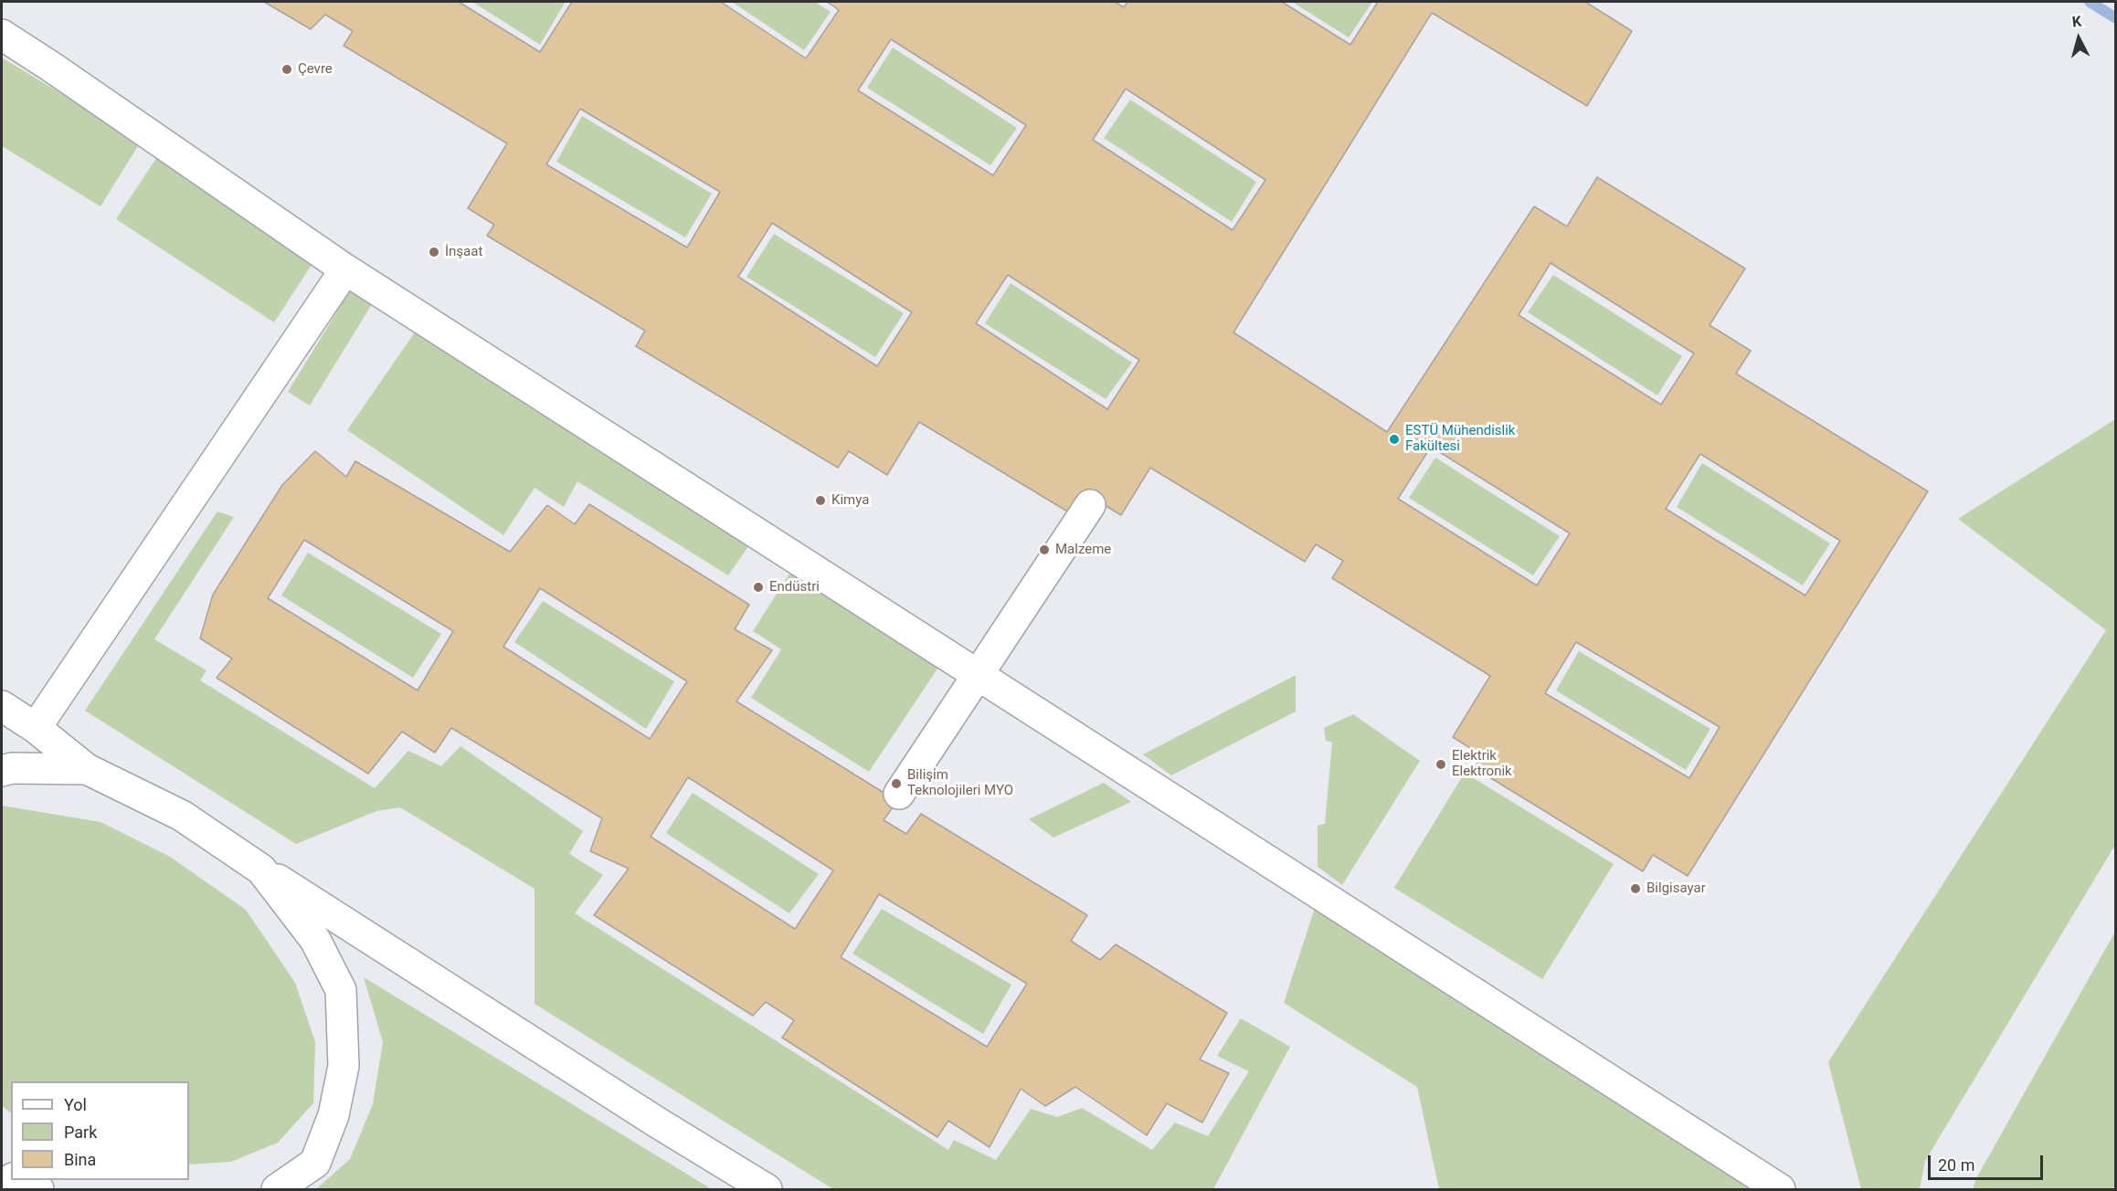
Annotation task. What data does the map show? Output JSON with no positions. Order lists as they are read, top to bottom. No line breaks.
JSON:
{"places":["Çevre","İnşaat","ESTÜ Mühendislik Fakültesi","Kimya","Malzeme","Endüstri","Elektrik Elektronik","Bilişim Teknolojileri MYO","Bilgisayar"],"legend":["Yol","Park","Bina"],"scale_bar":"20 m","north":"top"}
